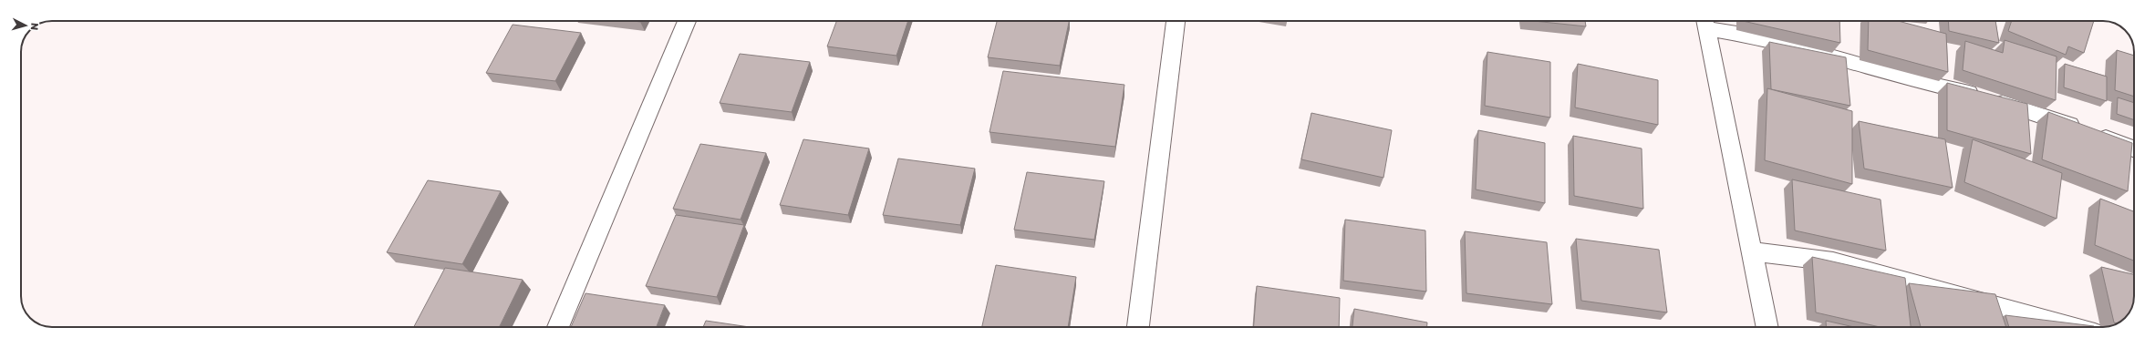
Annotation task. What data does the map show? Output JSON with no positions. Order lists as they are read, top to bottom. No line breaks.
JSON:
{"north":"right"}
